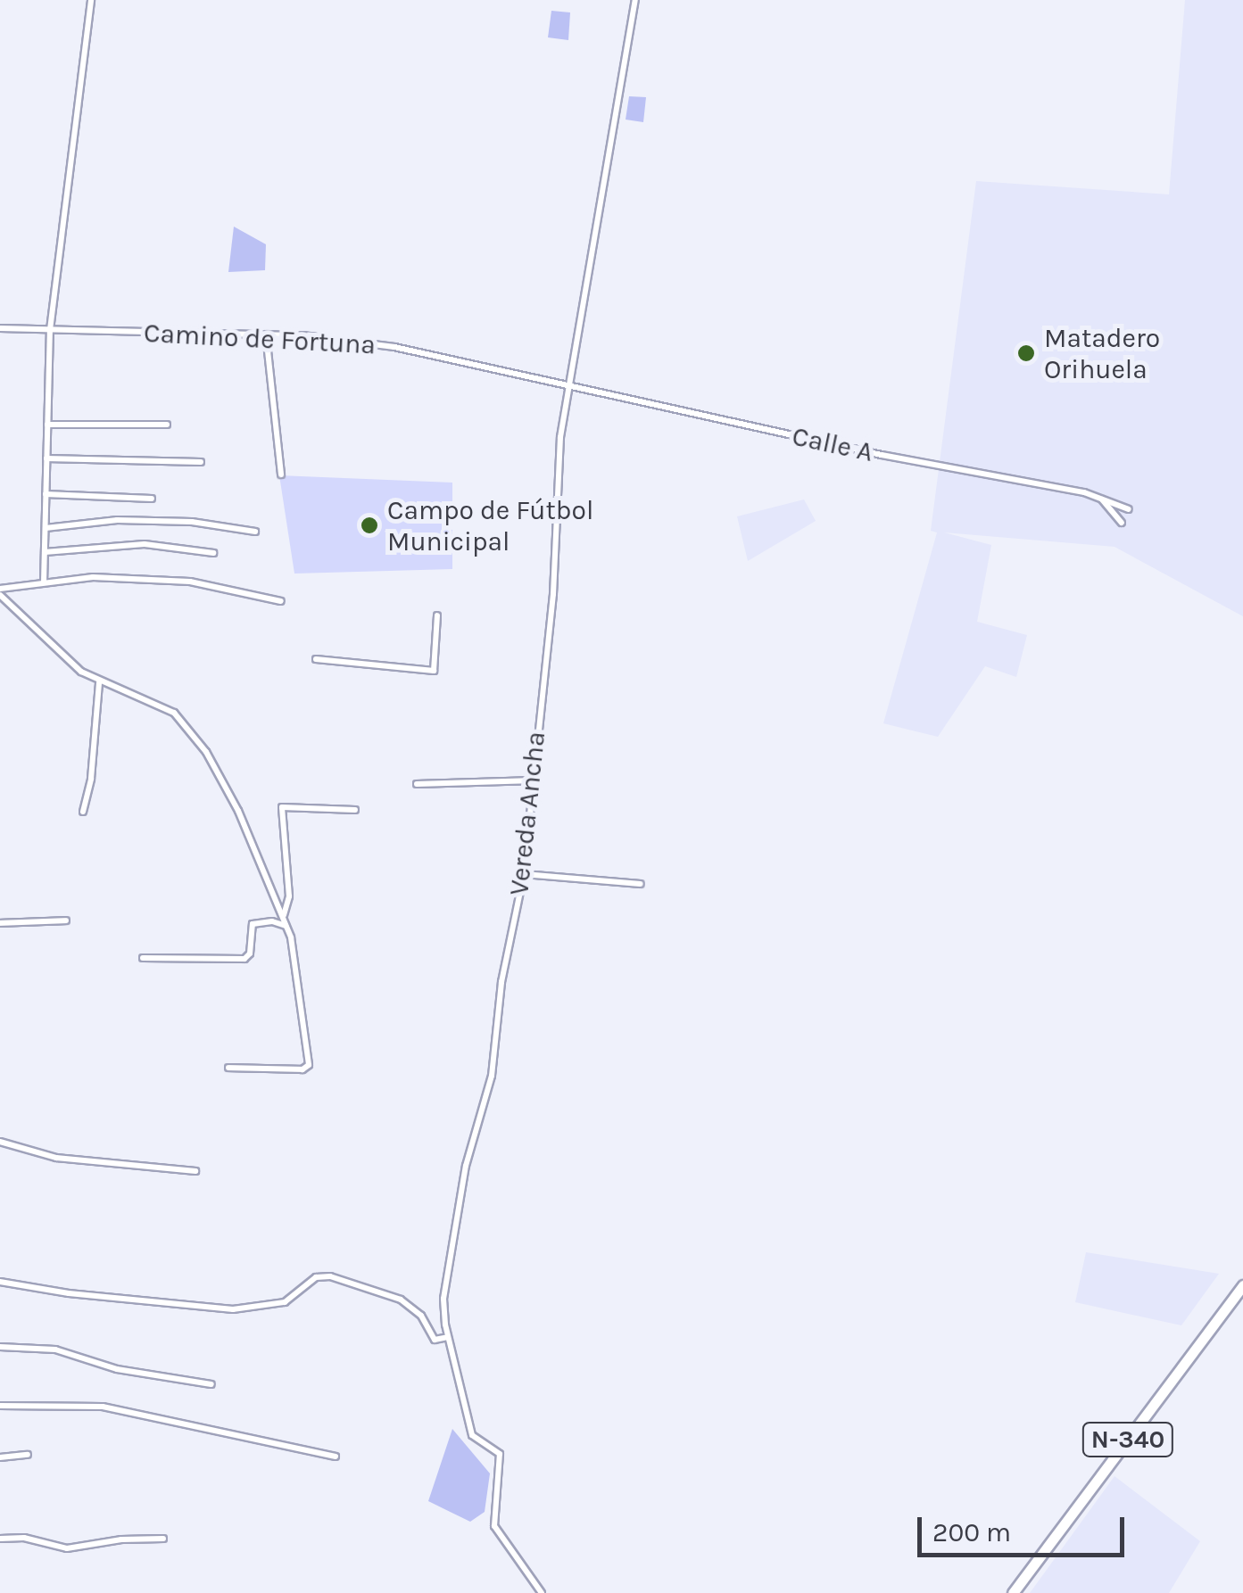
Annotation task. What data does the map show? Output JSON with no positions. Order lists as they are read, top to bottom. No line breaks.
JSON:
{"streets":{"highway":["N-340"],"street":["Camino de Fortuna","Calle A","Vereda Ancha"]},"crossings":[["Camino de Fortuna","Calle A"],["Camino de Fortuna","Vereda Ancha"],["Calle A","Vereda Ancha"]],"places":["Matadero Orihuela","Campo de Fútbol Municipal"],"scale_bar":"200 m"}
